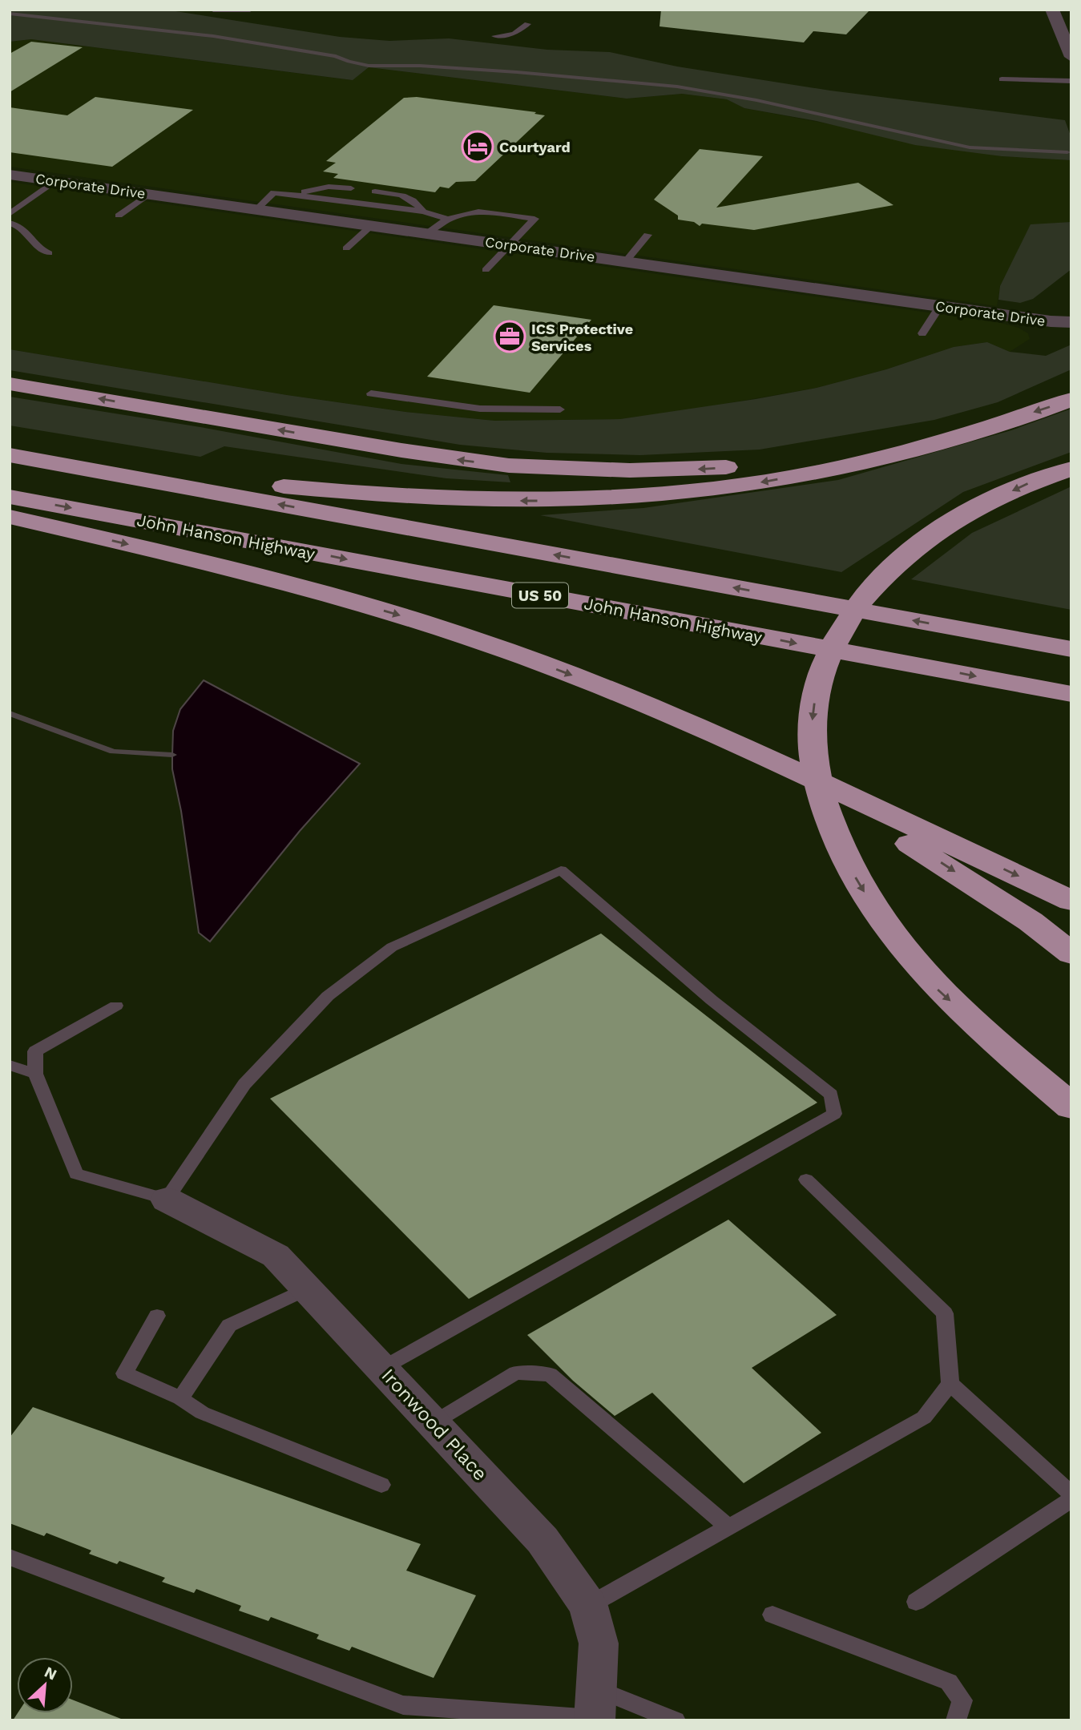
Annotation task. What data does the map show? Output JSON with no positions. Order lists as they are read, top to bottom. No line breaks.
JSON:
{"streets":{"highway":["John Hanson Highway","US 50"],"street":["Corporate Drive","Ironwood Place"]},"places":{"hotel":["Courtyard"],"office":["ICS Protective Services"]},"north":"top right"}
